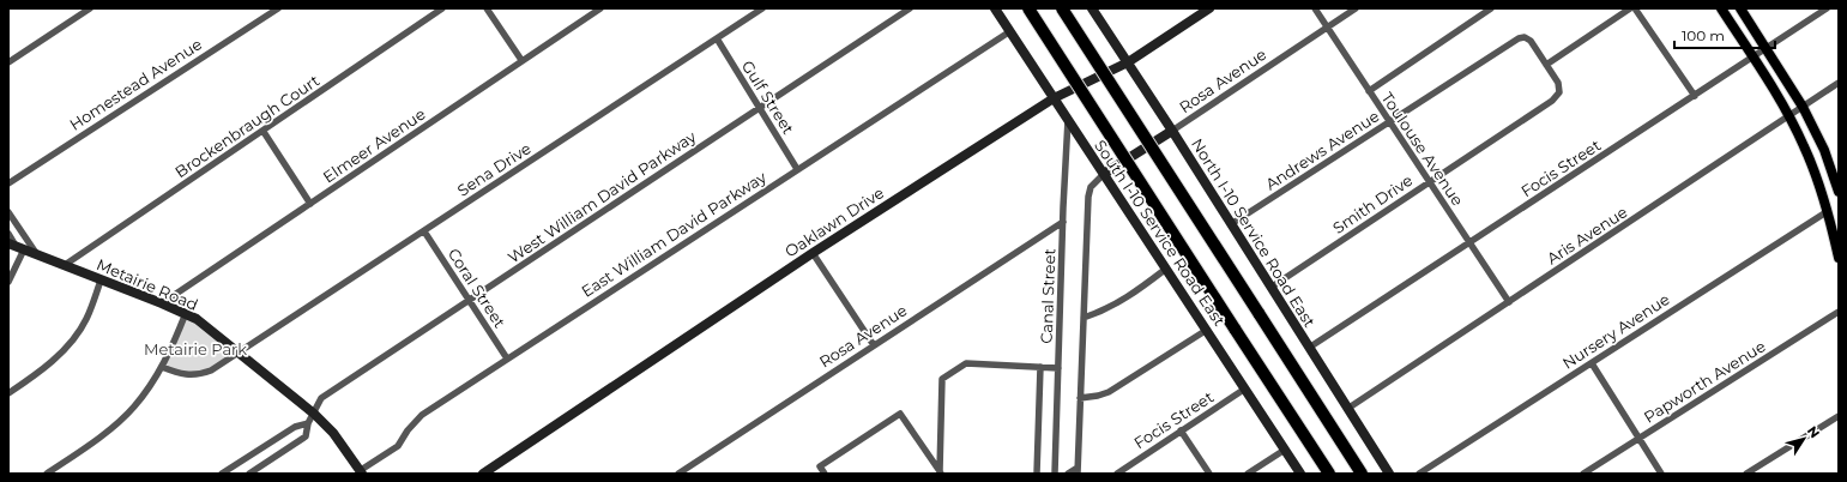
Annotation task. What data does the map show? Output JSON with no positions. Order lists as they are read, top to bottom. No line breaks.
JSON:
{"streets":{"street":["Rosa Avenue","Homestead Avenue","Gulf Street","Brockenbraugh Court","Elmeer Avenue","Toulouse Avenue","Andrews Avenue","Focis Street","Sena Drive","West William David Parkway","Smith Drive","Oaklawn Drive","South I-10 Service Road East","North I-10 Service Road East","East William David Parkway","Aris Avenue","Metairie Road","Coral Street","Canal Street","Nursery Avenue","Papworth Avenue"]},"crossings":[["Rosa Avenue","Toulouse Avenue"],["Rosa Avenue","South I-10 Service Road East"],["Rosa Avenue","North I-10 Service Road East"],["Rosa Avenue","Canal Street"],["Gulf Street","Sena Drive"],["Gulf Street","West William David Parkway"],["Gulf Street","East William David Parkway"],["Brockenbraugh Court","Metairie Road"],["Elmeer Avenue","Metairie Road"],["Toulouse Avenue","Andrews Avenue"],["Toulouse Avenue","Focis Street"],["Toulouse Avenue","Smith Drive"],["Toulouse Avenue","Aris Avenue"],["Andrews Avenue","Smith Drive"],["Andrews Avenue","North I-10 Service Road East"],["Focis Street","South I-10 Service Road East"],["Focis Street","North I-10 Service Road East"],["Sena Drive","Metairie Road"],["Sena Drive","Coral Street"],["West William David Parkway","Metairie Road"],["West William David Parkway","Coral Street"],["Smith Drive","North I-10 Service Road East"],["Oaklawn Drive","South I-10 Service Road East"],["Oaklawn Drive","North I-10 Service Road East"],["South I-10 Service Road East","East William David Parkway"],["South I-10 Service Road East","Canal Street"],["North I-10 Service Road East","Aris Avenue"],["East William David Parkway","Metairie Road"],["East William David Parkway","Coral Street"]],"parks":["Metairie Park"],"scale_bar":"100 m","north":"top right"}
